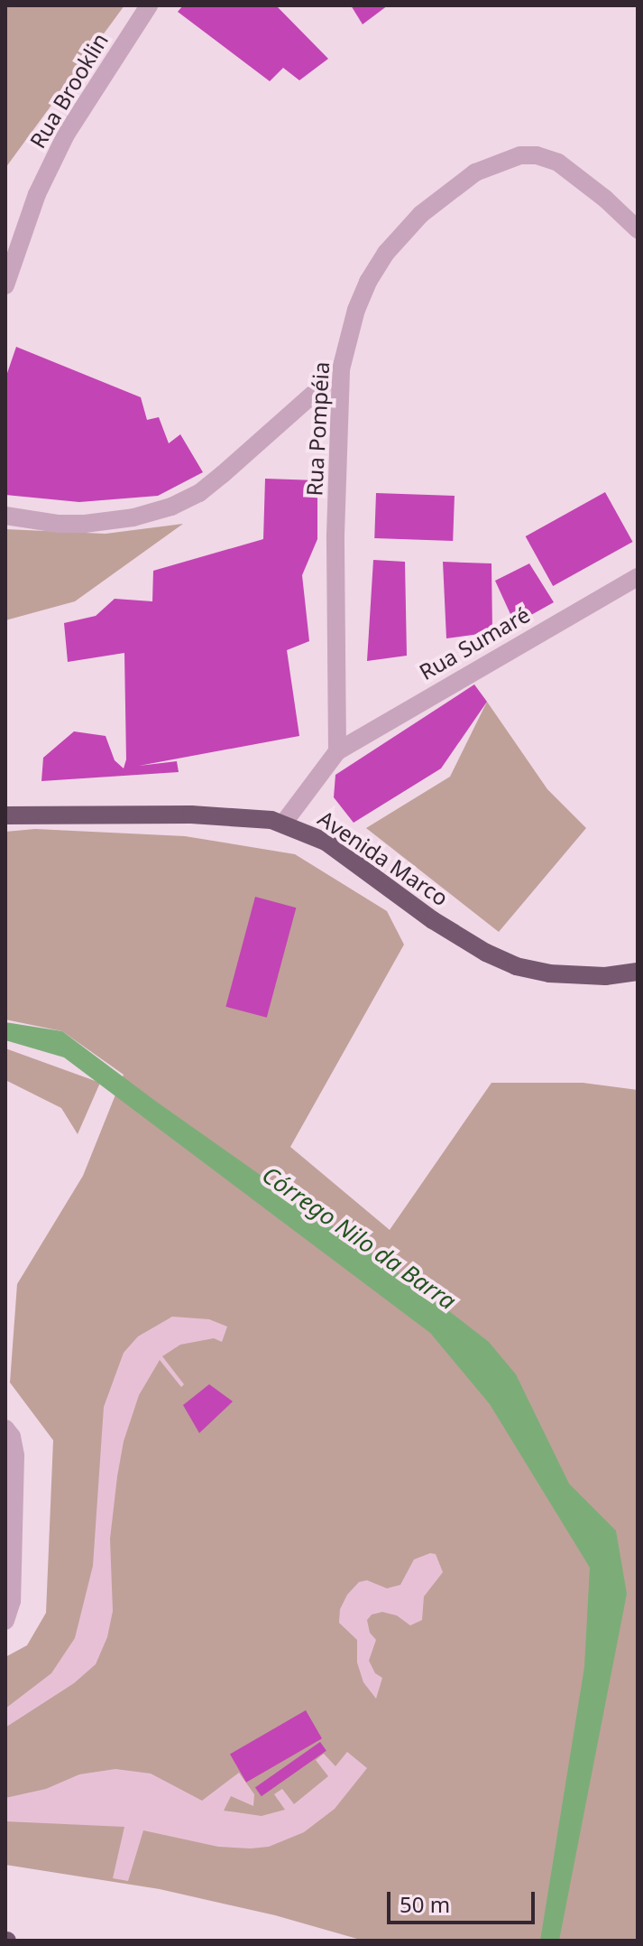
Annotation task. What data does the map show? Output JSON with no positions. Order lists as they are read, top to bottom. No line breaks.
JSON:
{"streets":{"main road":["Avenida Marco"],"street":["Rua Brooklin","Rua Pompéia","Rua Sumaré"]},"crossings":[["Rua Pompéia","Rua Sumaré"]],"water":["Córrego Nilo da Barra"],"scale_bar":"50 m"}
